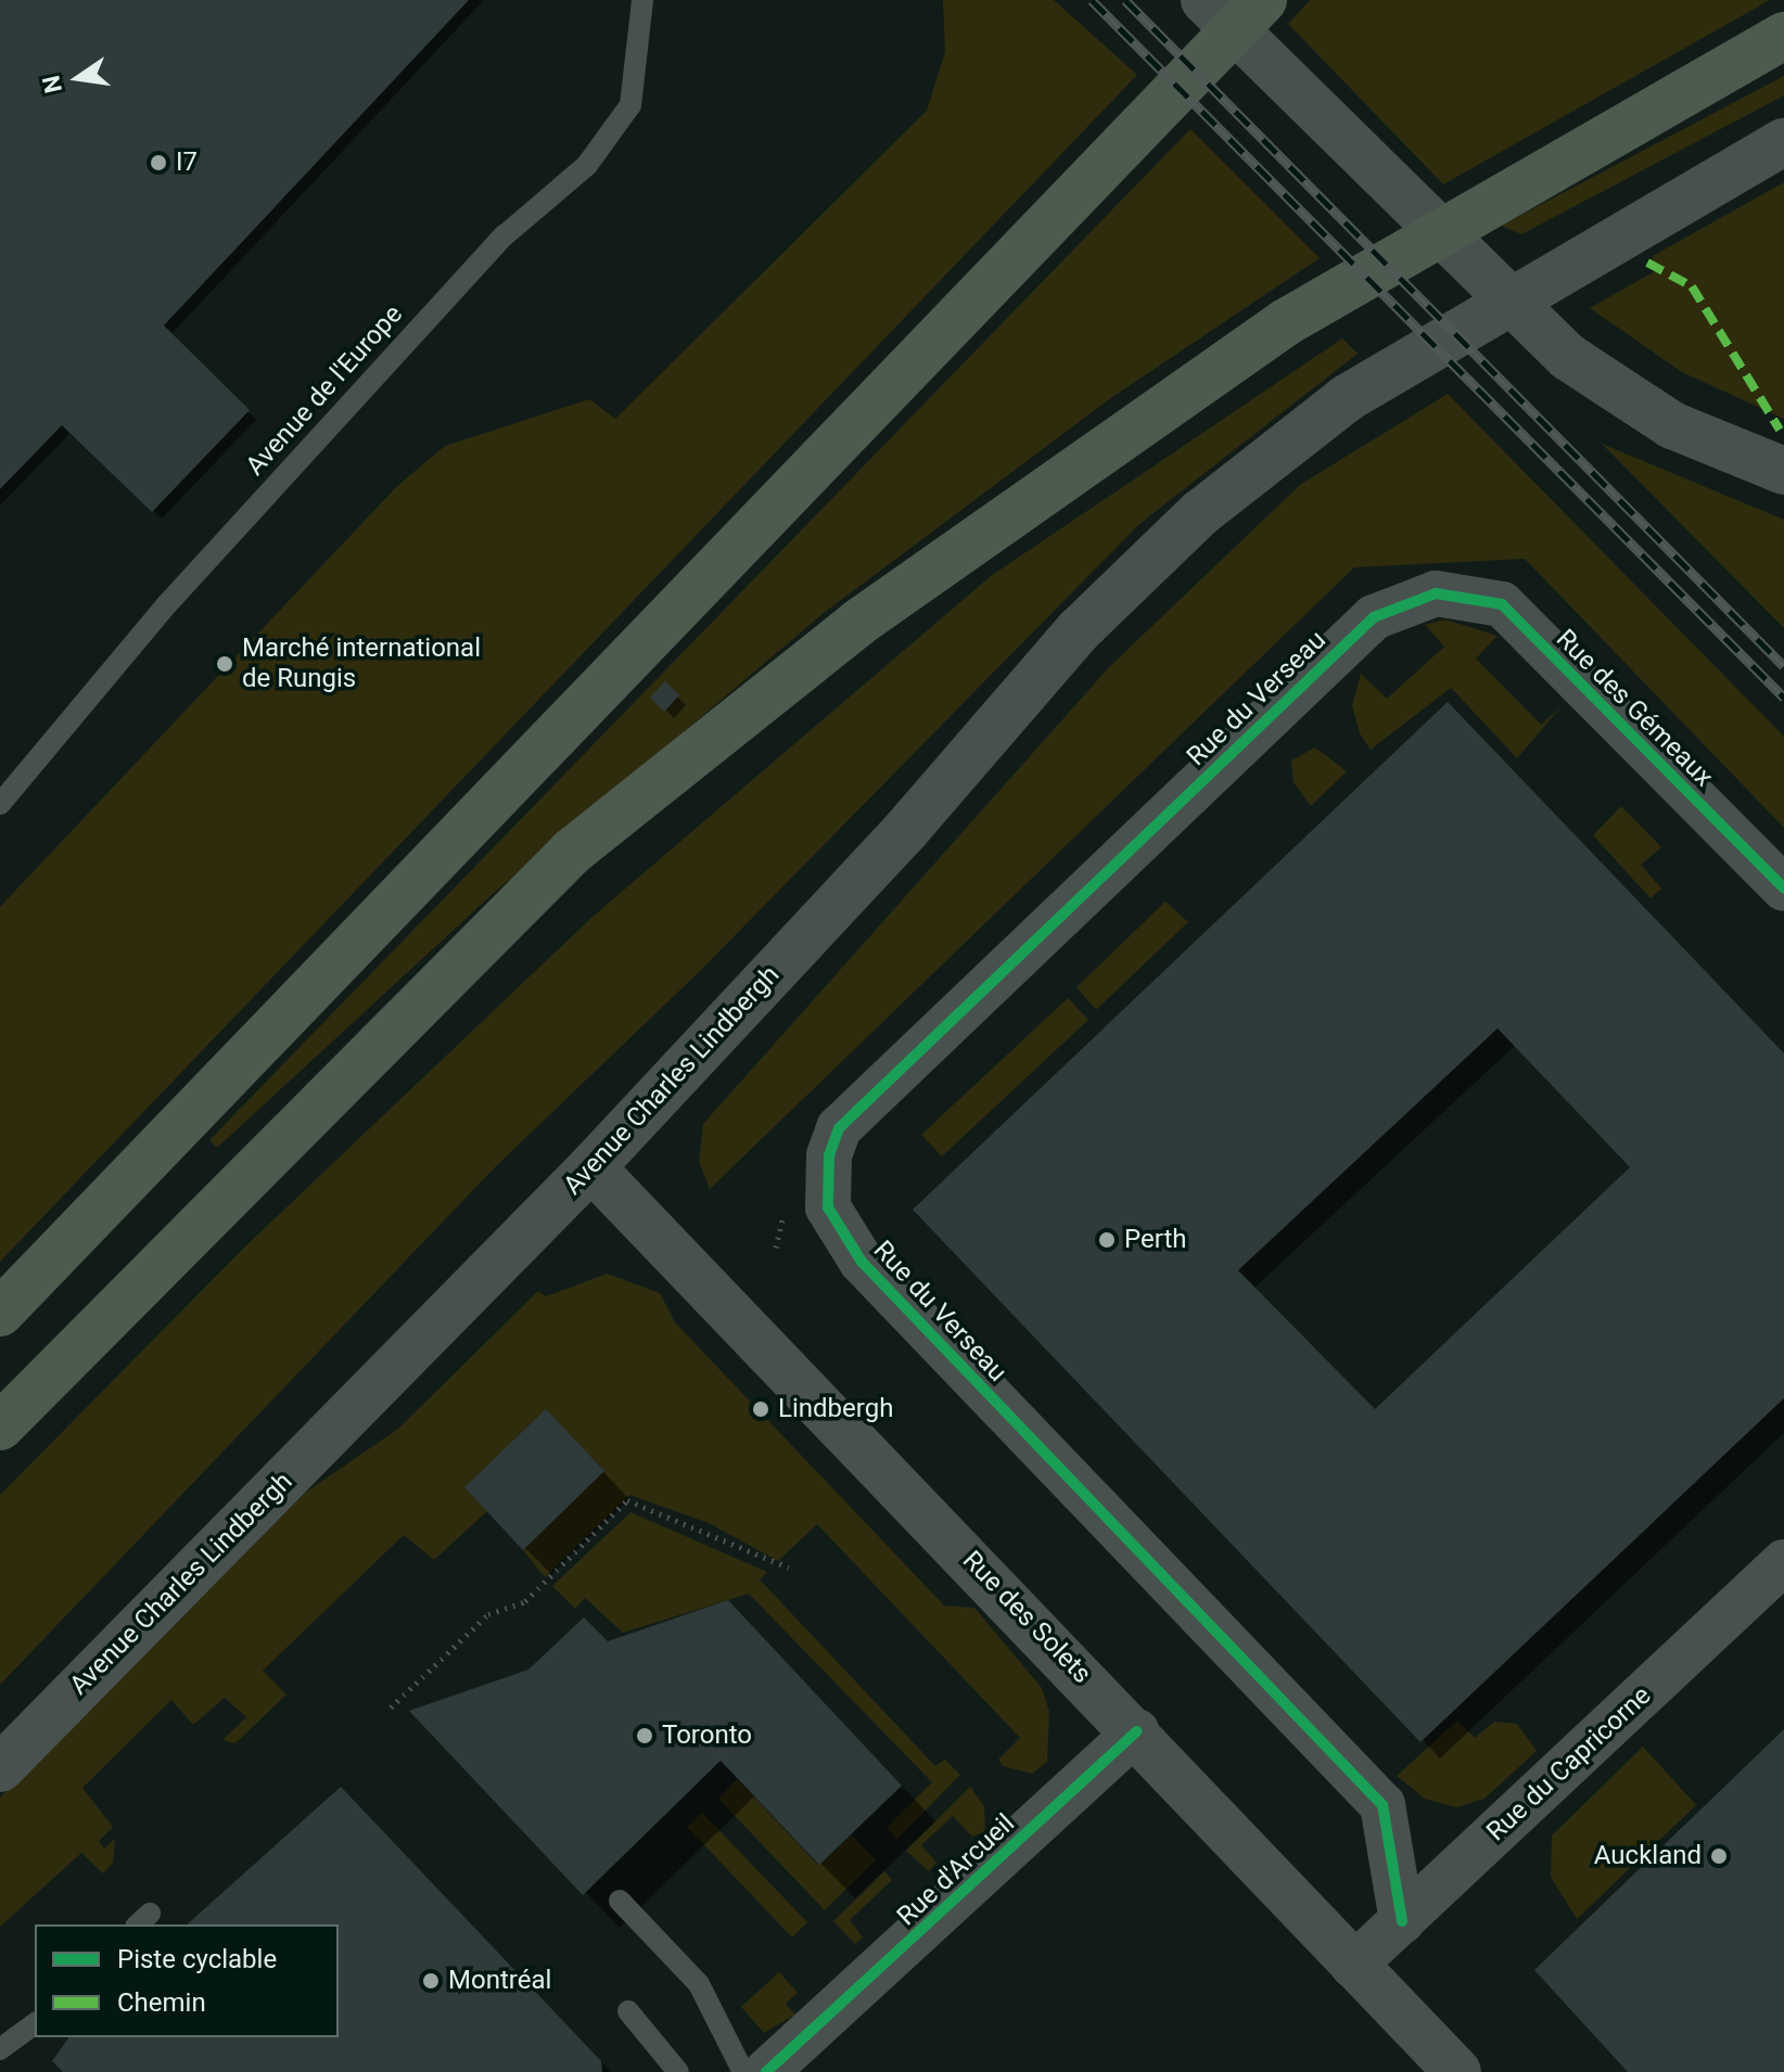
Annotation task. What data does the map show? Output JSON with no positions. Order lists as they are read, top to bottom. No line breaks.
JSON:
{"streets":{"main road":["Avenue Charles Lindbergh","Rue des Solets"],"street":["Rue du Verseau","Rue des Gémeaux","Rue du Capricorne","Rue d'Arcueil"],"lane":["Avenue de l'Europe"]},"crossings":[["Rue du Verseau","Rue des Gémeaux"],["Rue du Verseau","Rue du Capricorne"],["Avenue Charles Lindbergh","Rue des Solets"],["Rue des Solets","Rue du Capricorne"],["Rue des Solets","Rue d'Arcueil"]],"places":["I7","Marché international de Rungis","Perth","Lindbergh","Toronto","Auckland","Montréal"],"legend":["Piste cyclable","Chemin"],"north":"left"}
